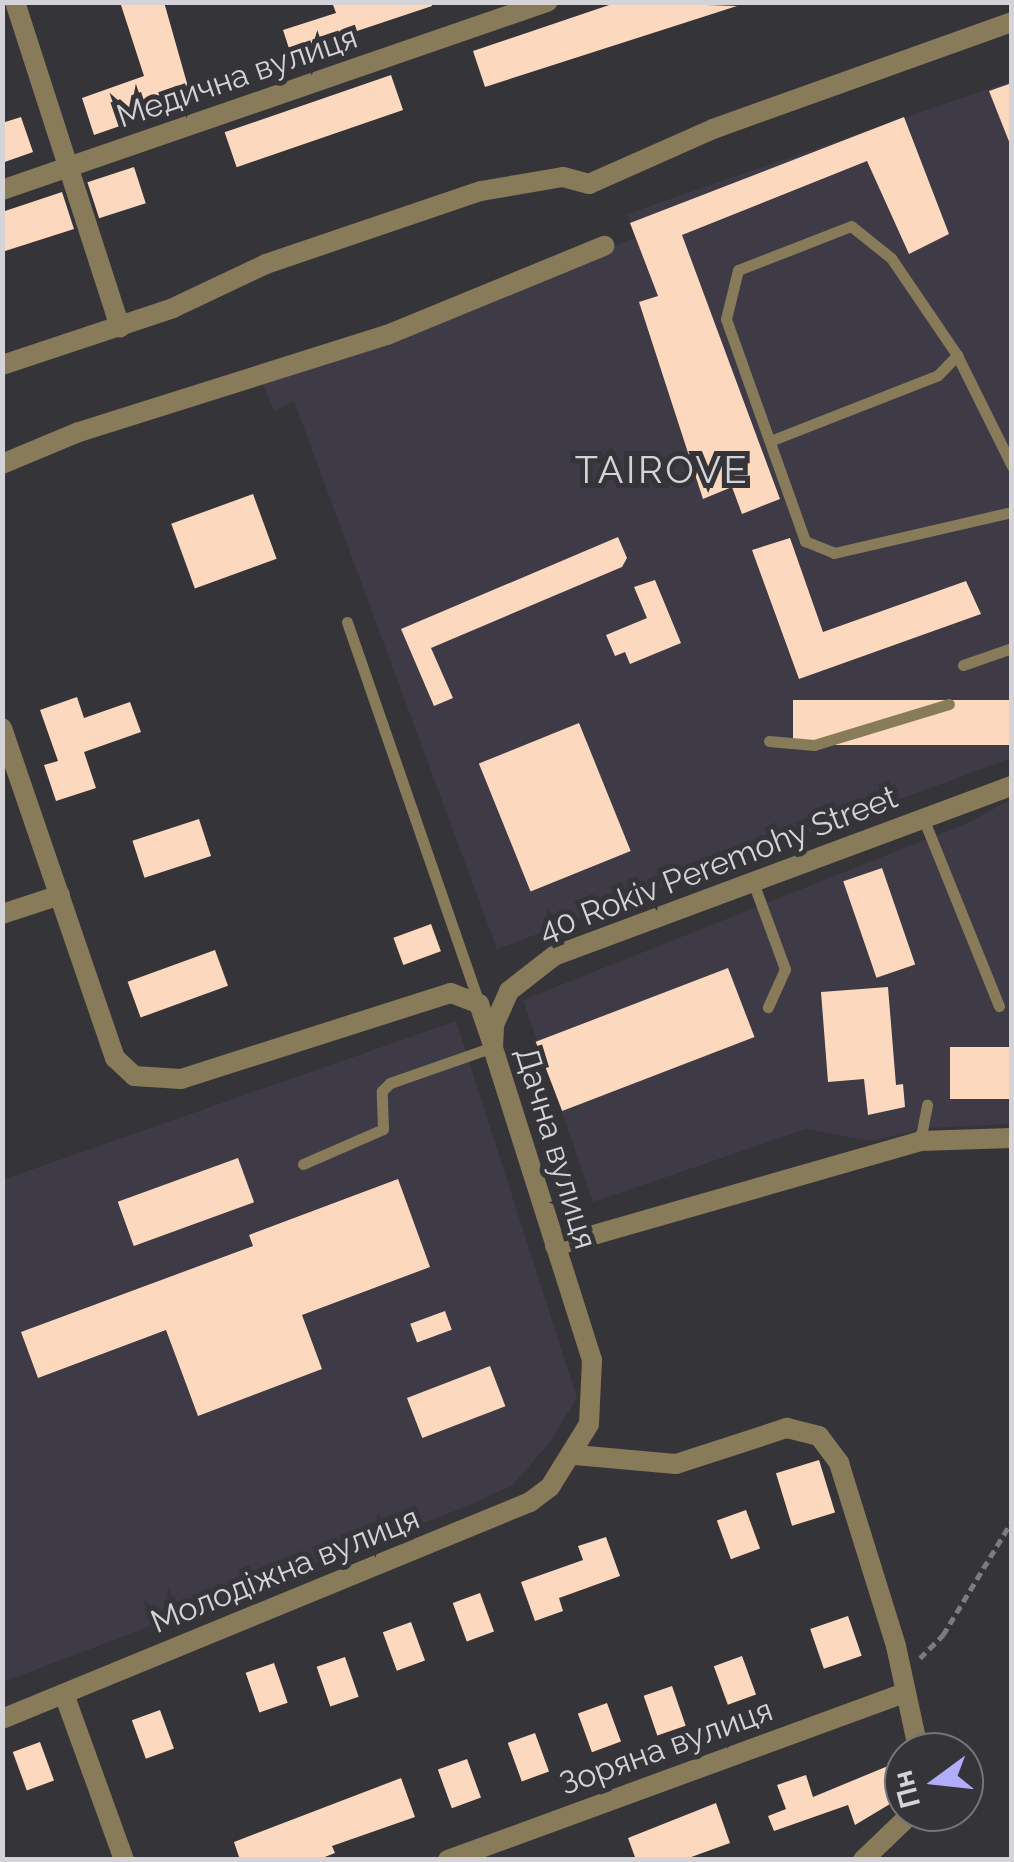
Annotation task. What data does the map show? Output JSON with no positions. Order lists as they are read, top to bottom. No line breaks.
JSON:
{"streets":{"street":["Медична вулиця","40 Rokiv Peremohy Street","Дачна вулиця","Молодіжна вулиця","Зоряна вулиця"]},"crossings":[["40 Rokiv Peremohy Street","Дачна вулиця"],["Дачна вулиця","Молодіжна вулиця"]],"districts":["TAIROVE"],"north":"left"}
